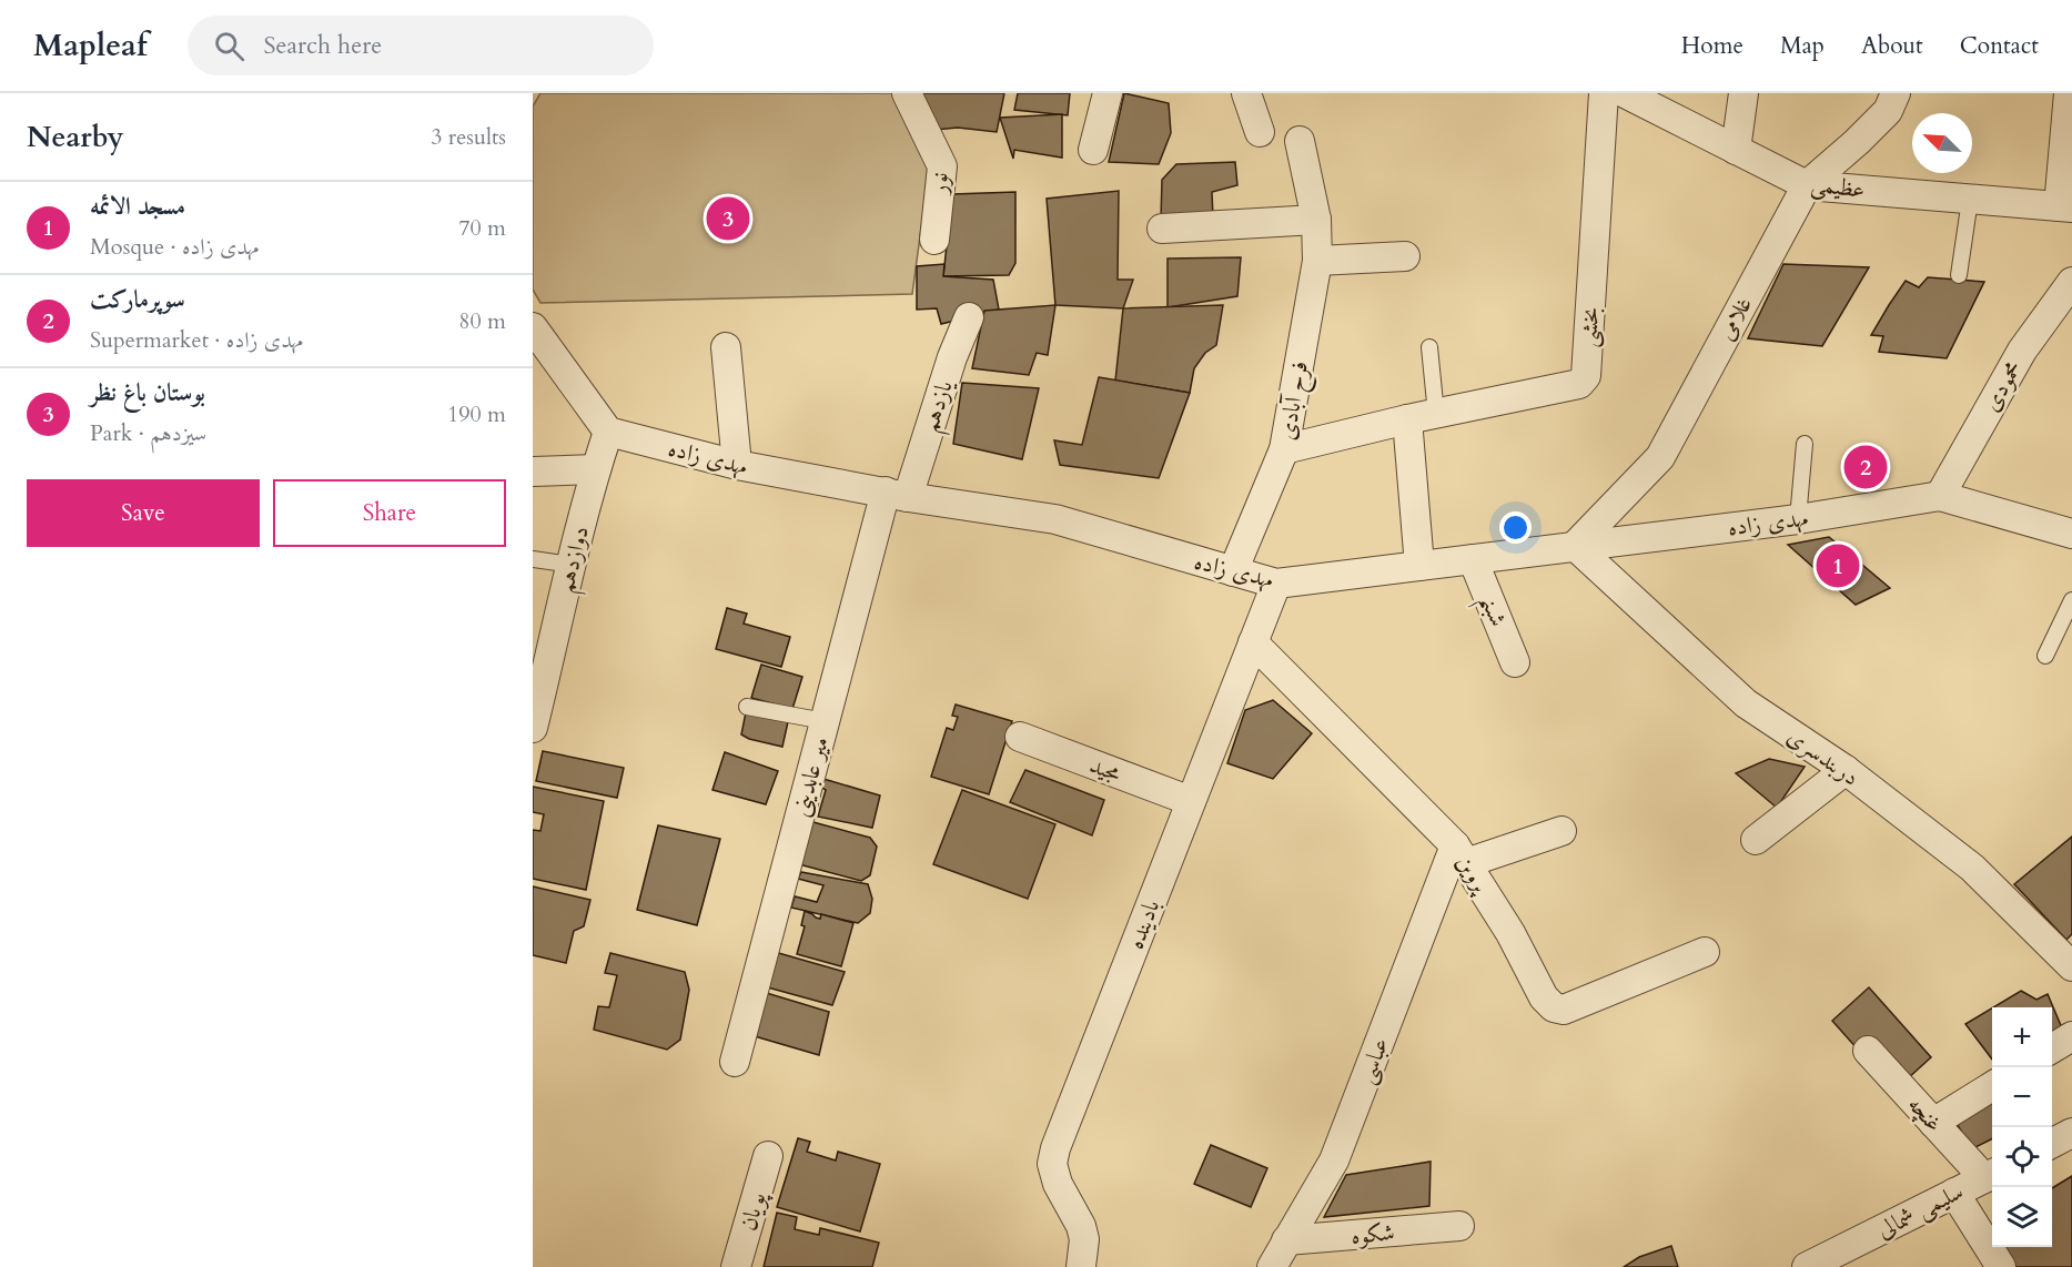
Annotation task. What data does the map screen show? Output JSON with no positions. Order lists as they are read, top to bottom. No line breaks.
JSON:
{"streets":{"street":["نور","عظیمی","غلامی","بخشی","محمودی","فرح آبادی","یازدهم","مهدی زاده","دوازدهم","شبنم","دربندسری","مجید","میر عابدینی","پروین","بادینده","عباسی","غنچه","سلیمی شمالی","پویان","شکوه"]},"crossings":[["عظیمی","غلامی"],["غلامی","مهدی زاده"],["غلامی","دربندسری"],["بخشی","فرح آبادی"],["محمودی","مهدی زاده"],["فرح آبادی","مهدی زاده"],["یازدهم","مهدی زاده"],["یازدهم","میر عابدینی"],["مهدی زاده","دوازدهم"],["مهدی زاده","شبنم"],["مهدی زاده","دربندسری"],["مهدی زاده","میر عابدینی"],["مهدی زاده","بادینده"],["مجید","بادینده"],["پروین","بادینده"],["پروین","عباسی"],["عباسی","شکوه"],["غنچه","سلیمی شمالی"]],"north":"top left","page":{"header":"Mapleaf","search":"Search here","nav":["Home","Map","About","Contact"],"heading":["Nearby","3 results"],"list":[{"mark":"1","name":"مسجد الائمه","note":"Mosque · مهدی زاده","value":"70 m"},{"mark":"2","name":"سوپرمارکت","note":"Supermarket · مهدی زاده","value":"80 m"},{"mark":"3","name":"بوستان باغ نظر","note":"Park · سیزدهم","value":"190 m"}],"pins":["3","2","1"],"buttons":["Save","Share"],"map_buttons":["+","−"]}}
